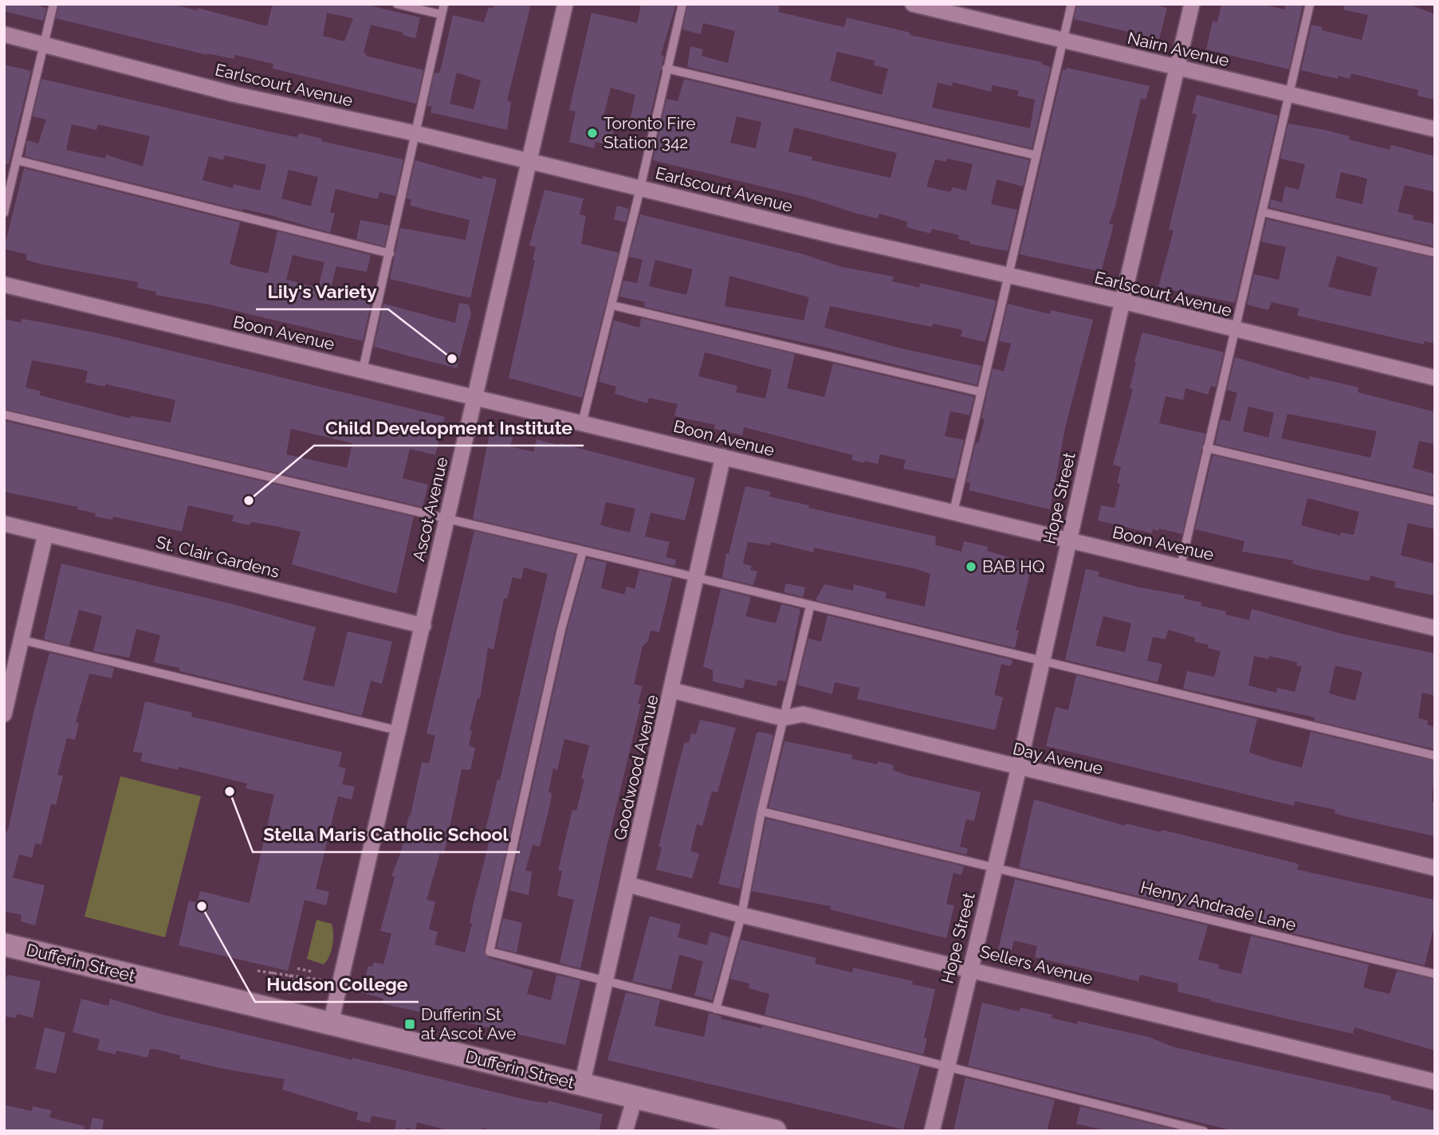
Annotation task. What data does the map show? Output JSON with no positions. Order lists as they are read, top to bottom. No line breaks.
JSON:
{"streets":{"main road":["Dufferin Street"],"street":["Nairn Avenue","Earlscourt Avenue","Boon Avenue","Hope Street","Ascot Avenue","St. Clair Gardens","Day Avenue","Goodwood Avenue","Sellers Avenue"],"lane":["Henry Andrade Lane"]},"crossings":[["Nairn Avenue","Hope Street"],["Earlscourt Avenue","Hope Street"],["Earlscourt Avenue","Ascot Avenue"],["Boon Avenue","Hope Street"],["Boon Avenue","Ascot Avenue"],["Boon Avenue","Goodwood Avenue"],["Hope Street","Day Avenue"],["Hope Street","Henry Andrade Lane"],["Hope Street","Sellers Avenue"],["Ascot Avenue","St. Clair Gardens"],["Ascot Avenue","Dufferin Street"],["Day Avenue","Goodwood Avenue"],["Goodwood Avenue","Dufferin Street"],["Goodwood Avenue","Sellers Avenue"]],"places":{"other":["Toronto Fire Station 342","Lily's Variety","Child Development Institute","BAB HQ","Stella Maris Catholic School","Hudson College"],"transit":["Dufferin St at Ascot Ave"]}}
